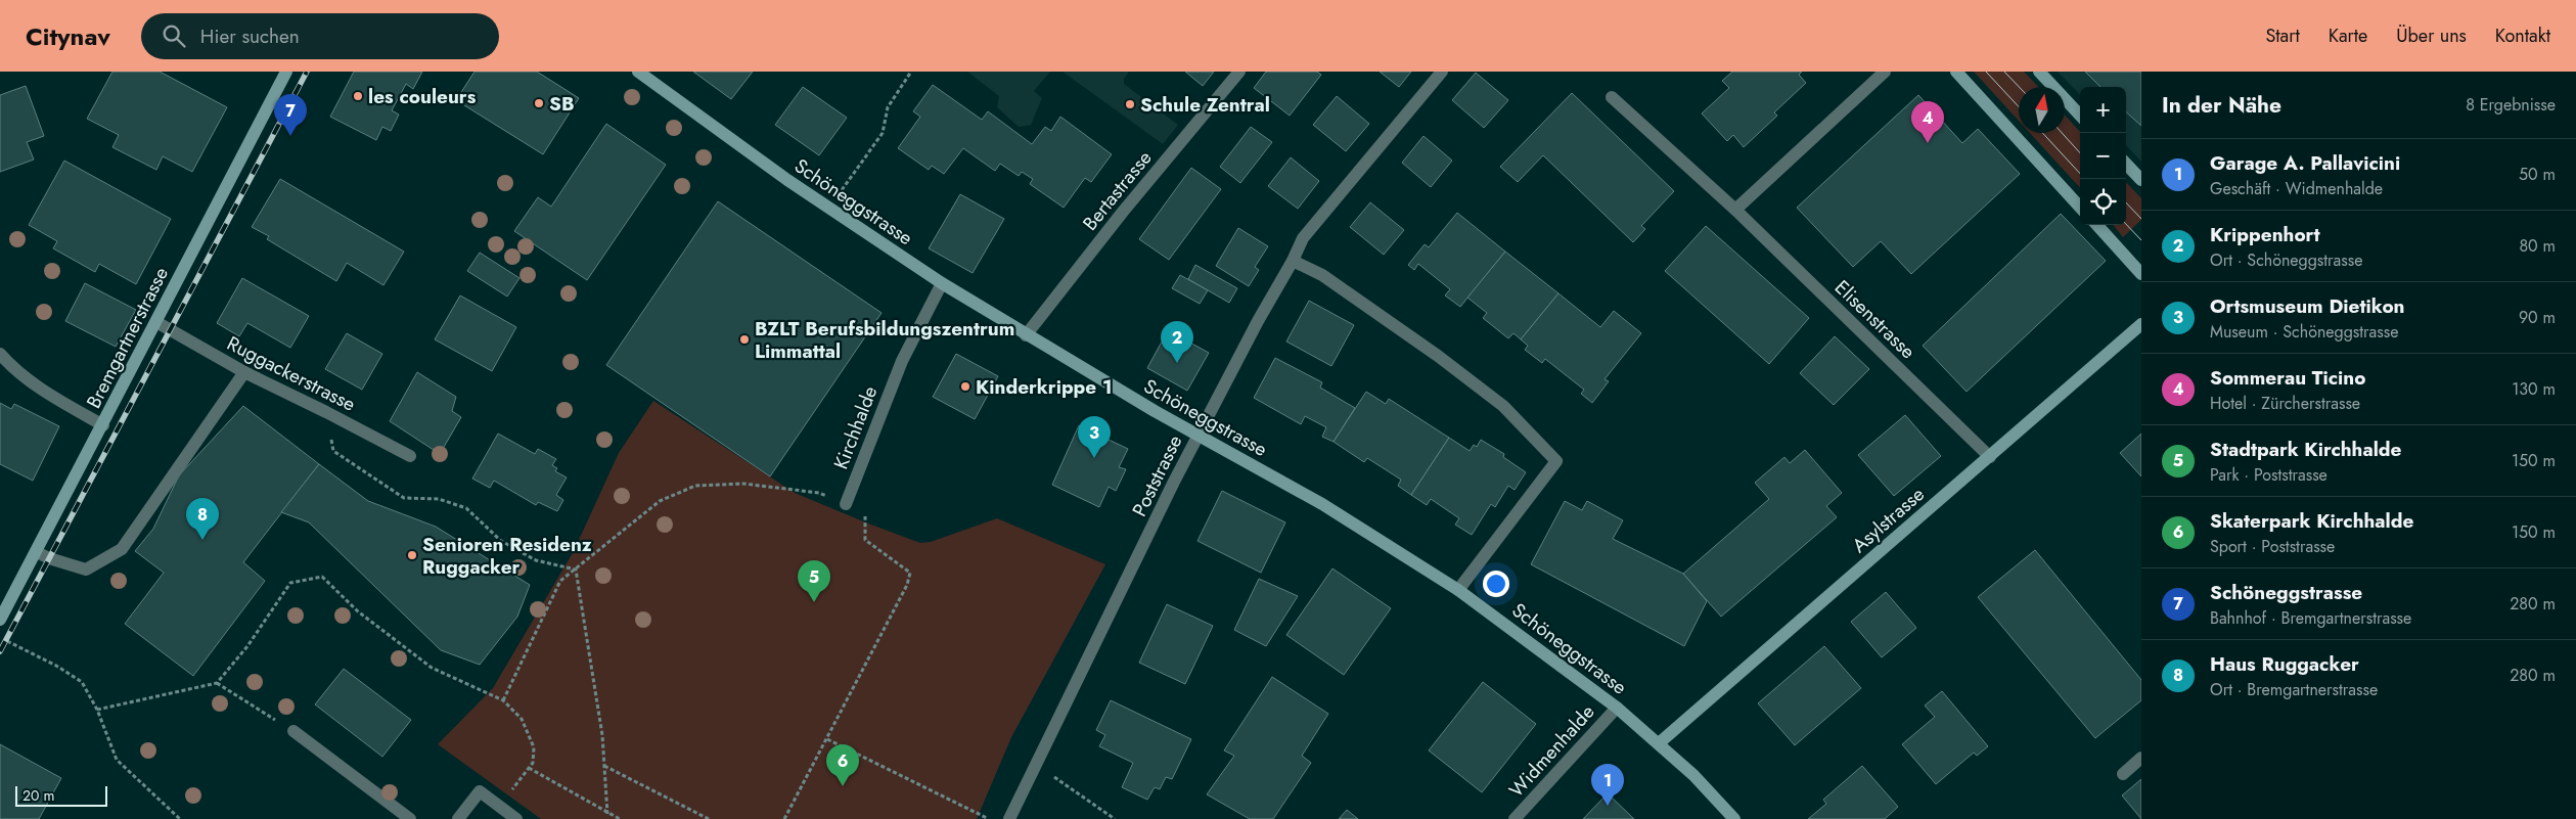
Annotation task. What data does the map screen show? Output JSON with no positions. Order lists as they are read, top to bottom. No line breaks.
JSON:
{"streets":{"street":["Bertastrasse","Schöneggstrasse","Elisenstrasse","Bremgartnerstrasse","Ruggackerstrasse","Kirchhalde","Poststrasse","Asylstrasse","Widmenhalde"]},"crossings":[["Bertastrasse","Schöneggstrasse"],["Schöneggstrasse","Kirchhalde"],["Schöneggstrasse","Poststrasse"],["Schöneggstrasse","Asylstrasse"],["Schöneggstrasse","Widmenhalde"],["Elisenstrasse","Asylstrasse"],["Bremgartnerstrasse","Ruggackerstrasse"]],"places":["les couleurs","SB","Schule Zentral","BZLT Berufsbildungszentrum Limmattal","Kinderkrippe 1","Senioren Residenz Ruggacker"],"scale_bar":"20 m","north":"top","page":{"header":"Citynav","search":"Hier suchen","nav":["Start","Karte","Über uns","Kontakt"],"heading":["In der Nähe","8 Ergebnisse"],"map_buttons":["+","−"],"pins":["7","4","2","3","8","5","6","1"],"list":[{"mark":"1","name":"Garage A. Pallavicini","note":"Geschäft · Widmenhalde","value":"50 m"},{"mark":"2","name":"Krippenhort","note":"Ort · Schöneggstrasse","value":"80 m"},{"mark":"3","name":"Ortsmuseum Dietikon","note":"Museum · Schöneggstrasse","value":"90 m"},{"mark":"4","name":"Sommerau Ticino","note":"Hotel · Zürcherstrasse","value":"130 m"},{"mark":"5","name":"Stadtpark Kirchhalde","note":"Park · Poststrasse","value":"150 m"},{"mark":"6","name":"Skaterpark Kirchhalde","note":"Sport · Poststrasse","value":"150 m"},{"mark":"7","name":"Schöneggstrasse","note":"Bahnhof · Bremgartnerstrasse","value":"280 m"},{"mark":"8","name":"Haus Ruggacker","note":"Ort · Bremgartnerstrasse","value":"280 m"}],"scale":"20 m"}}
